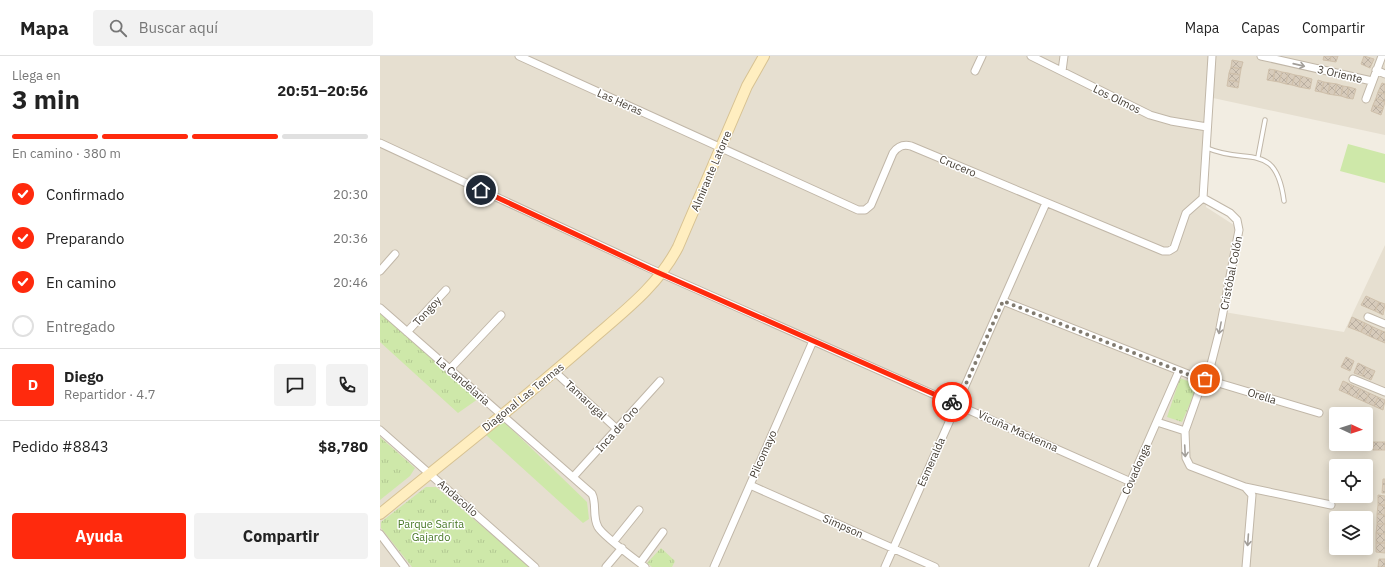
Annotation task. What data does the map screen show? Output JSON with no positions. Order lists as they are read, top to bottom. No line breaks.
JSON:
{"streets":{"main road":["Almirante Latorre","Diagonal Las Termas"],"street":["3 Oriente","Los Olmos","Las Heras","Crucero","Cristóbal Colón","Tongoy","La Candelaria","Orella","Tamarugal","Inca de Oro","Vicuña Mackenna","Pilcomayo","Esmeralda","Covadonga","Andacollo","Simpson"]},"crossings":[["Las Heras","Crucero"],["Las Heras","Almirante Latorre"],["Crucero","Almirante Latorre"],["Crucero","Cristóbal Colón"],["Crucero","Esmeralda"],["Almirante Latorre","Diagonal Las Termas"],["Almirante Latorre","Vicuña Mackenna"],["Cristóbal Colón","Orella"],["Tongoy","La Candelaria"],["La Candelaria","Diagonal Las Termas"],["La Candelaria","Inca de Oro"],["Orella","Esmeralda"],["Orella","Covadonga"],["Diagonal Las Termas","Tamarugal"],["Diagonal Las Termas","Vicuña Mackenna"],["Diagonal Las Termas","Andacollo"],["Tamarugal","Inca de Oro"],["Vicuña Mackenna","Pilcomayo"],["Vicuña Mackenna","Esmeralda"],["Vicuña Mackenna","Covadonga"],["Pilcomayo","Simpson"],["Esmeralda","Simpson"]],"one_way":["3 Oriente","Cristóbal Colón"],"parks":["Parque Sarita Gajardo"],"north":"right","page":{"header":"Mapa","search":"Buscar aquí","nav":["Mapa","Capas","Compartir"],"heading":["3 min","Llega en","20:51–20:56"],"panel":["Diego","Repartidor · 4.7","Pedido #8843","$8,780"],"bar":"En camino · 380 m","list":[["Confirmado","20:30"],["Preparando","20:36"],["En camino","20:46"],"Entregado"],"round":"D","buttons":["Ayuda","Compartir"]}}
